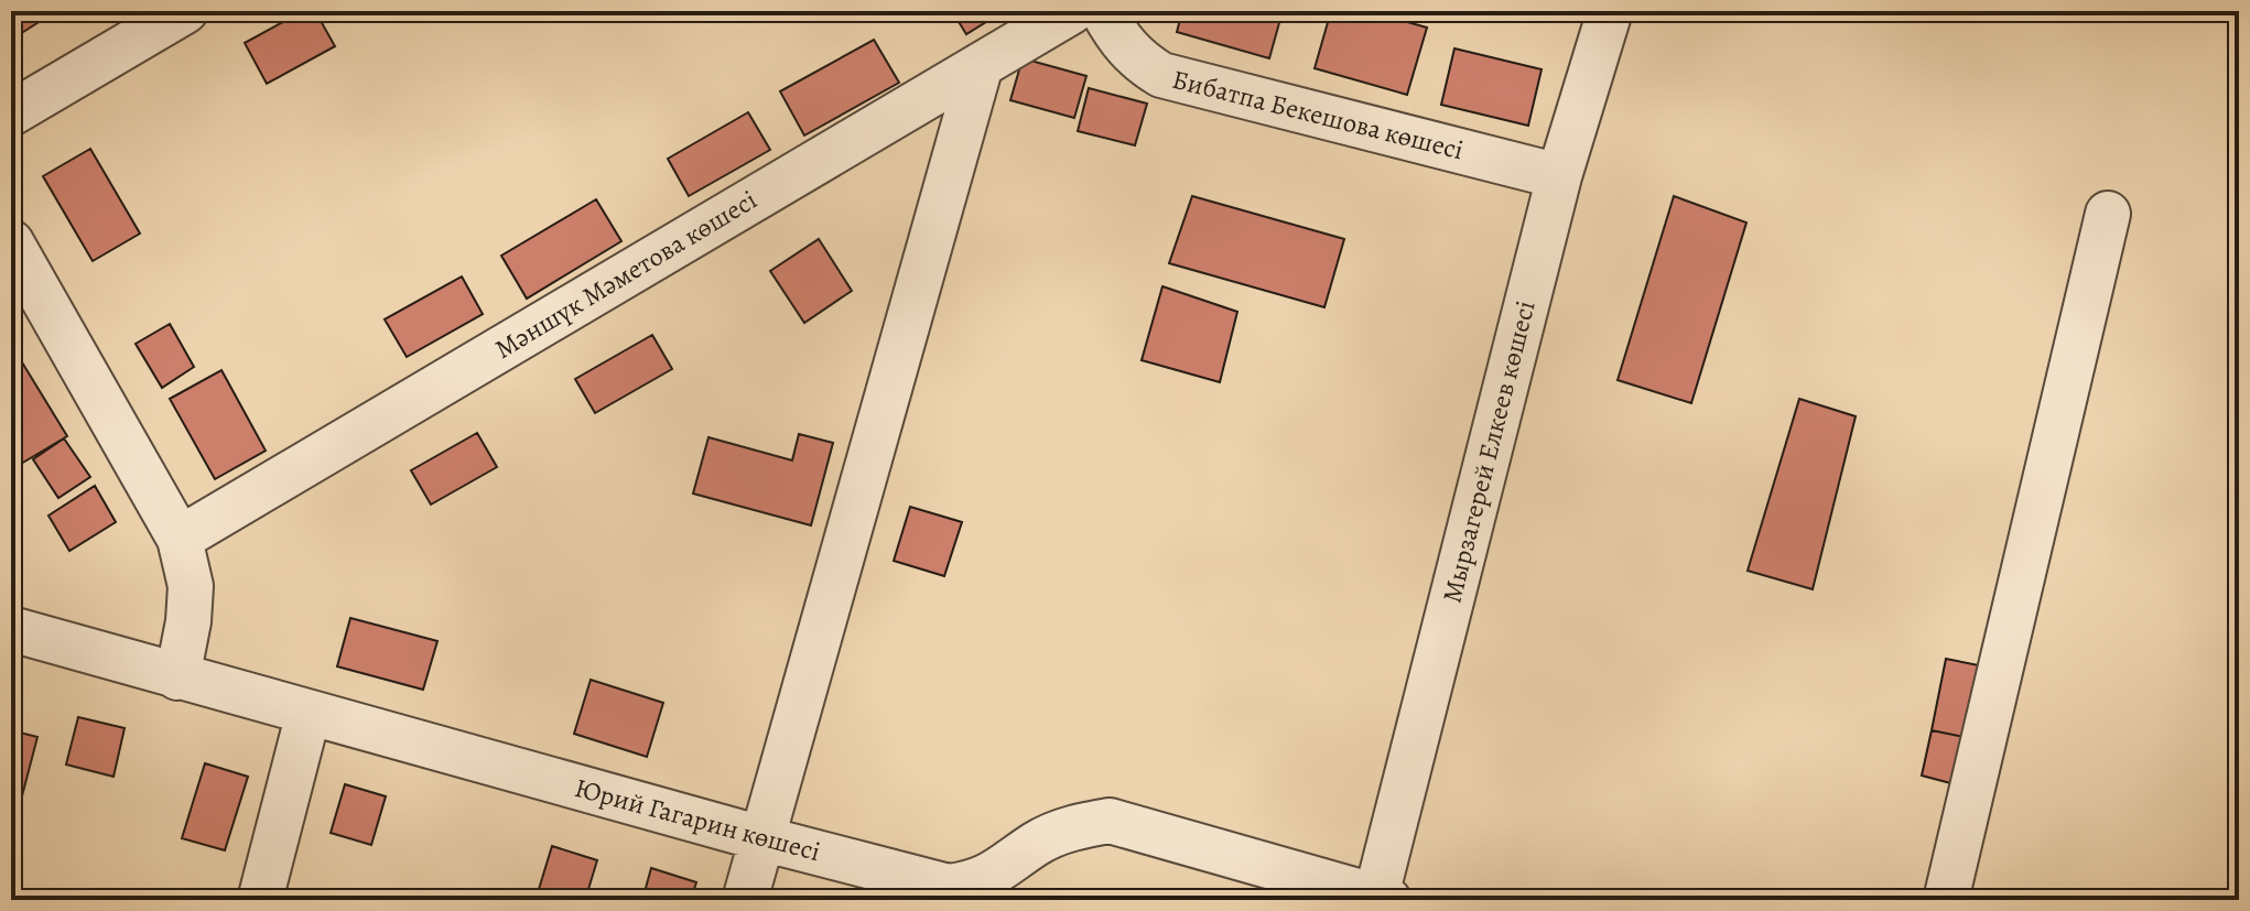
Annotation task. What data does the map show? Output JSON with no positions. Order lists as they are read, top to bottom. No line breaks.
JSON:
{"streets":{"street":["Бибатпа Бекешова көшесі","Мәншүк Мәметова көшесі","Мырзагерей Елкеев көшесі","Юрий Гагарин көшесі"]},"crossings":[["Бибатпа Бекешова көшесі","Мырзагерей Елкеев көшесі"],["Мырзагерей Елкеев көшесі","Юрий Гагарин көшесі"]]}
